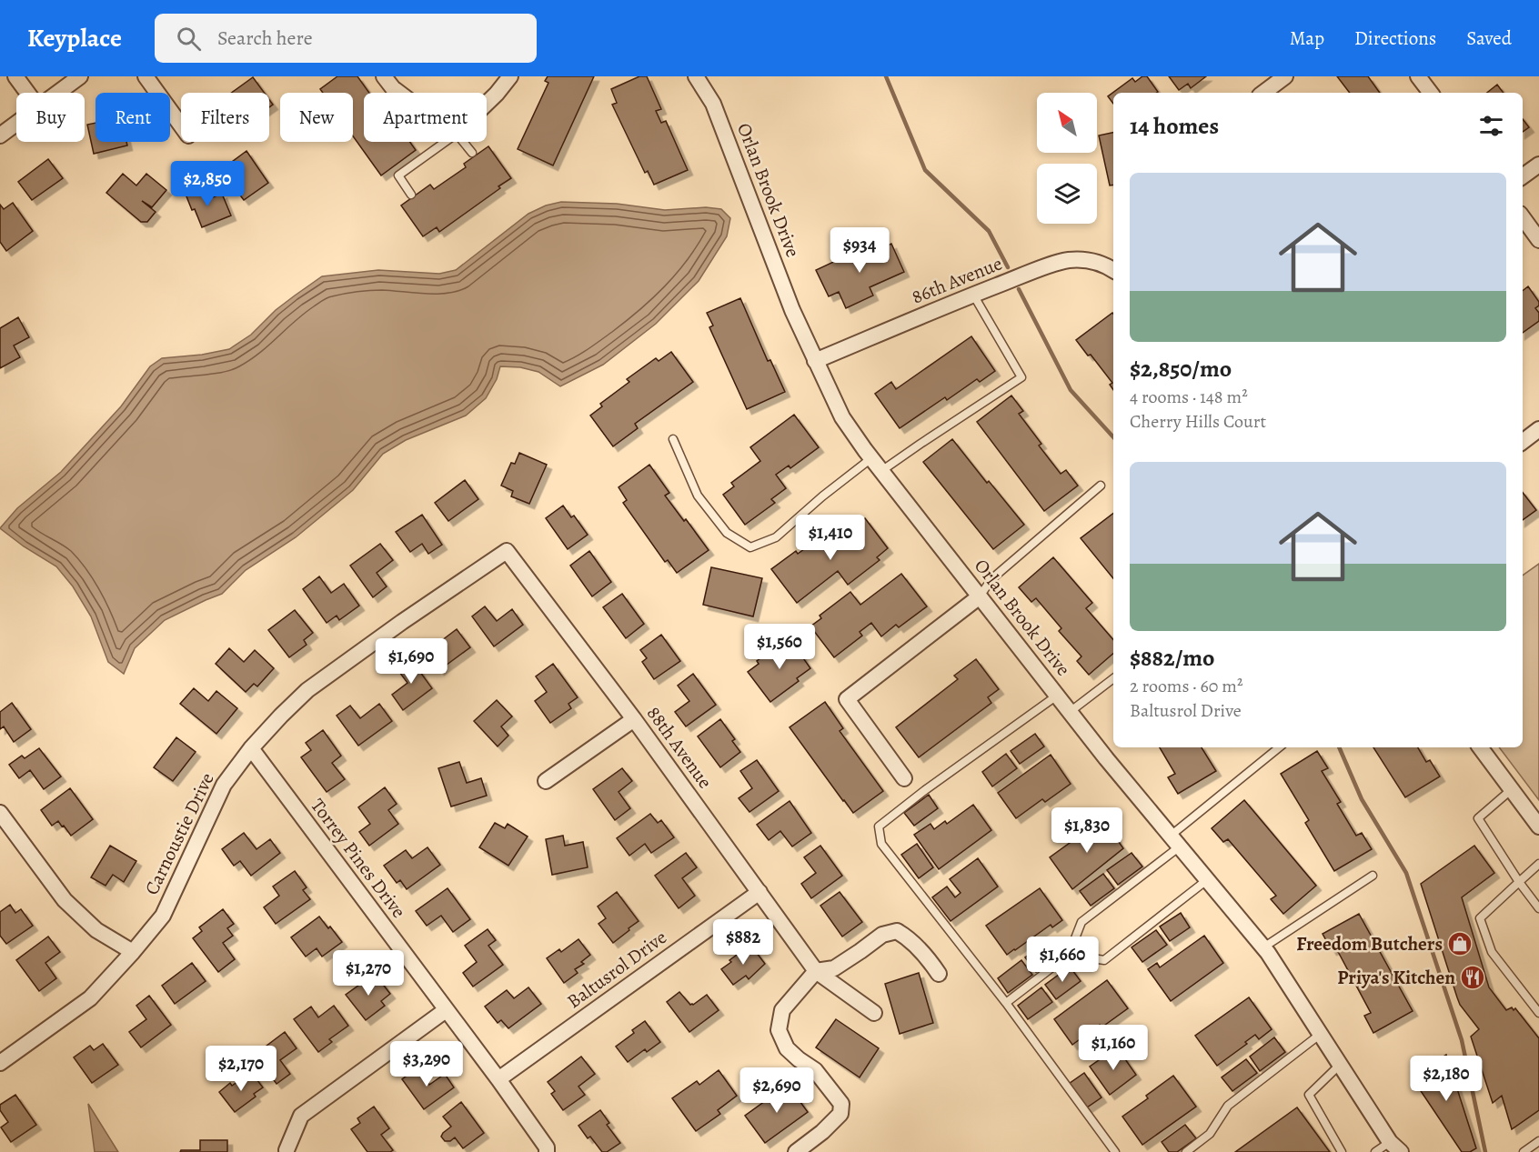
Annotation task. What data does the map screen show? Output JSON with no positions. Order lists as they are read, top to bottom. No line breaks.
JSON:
{"streets":{"street":["Orlan Brook Drive","86th Avenue","88th Avenue","Carnoustie Drive","Torrey Pines Drive","Baltusrol Drive"]},"crossings":[["Orlan Brook Drive","86th Avenue"],["88th Avenue","Carnoustie Drive"],["88th Avenue","Baltusrol Drive"],["Carnoustie Drive","Torrey Pines Drive"],["Torrey Pines Drive","Baltusrol Drive"]],"places":{"shop":["Freedom Butchers"],"restaurant":["Priya's Kitchen"]},"north":"top left","page":{"header":"Keyplace","search":"Search here","nav":["Map","Directions","Saved"],"chip":["Buy","Rent","Filters","New","Apartment"],"heading":"14 homes","list":[{"name":"$2,850/mo","note":"4 rooms · 148 m² · Cherry Hills Court"},{"name":"$882/mo","note":"2 rooms · 60 m² · Baltusrol Drive"}],"price":["$2,850","$934","$1,410","$1,560","$1,690","$1,830","$882","$1,660","$1,270","$1,160","$3,290","$2,170","$2,180","$2,690"]}}
